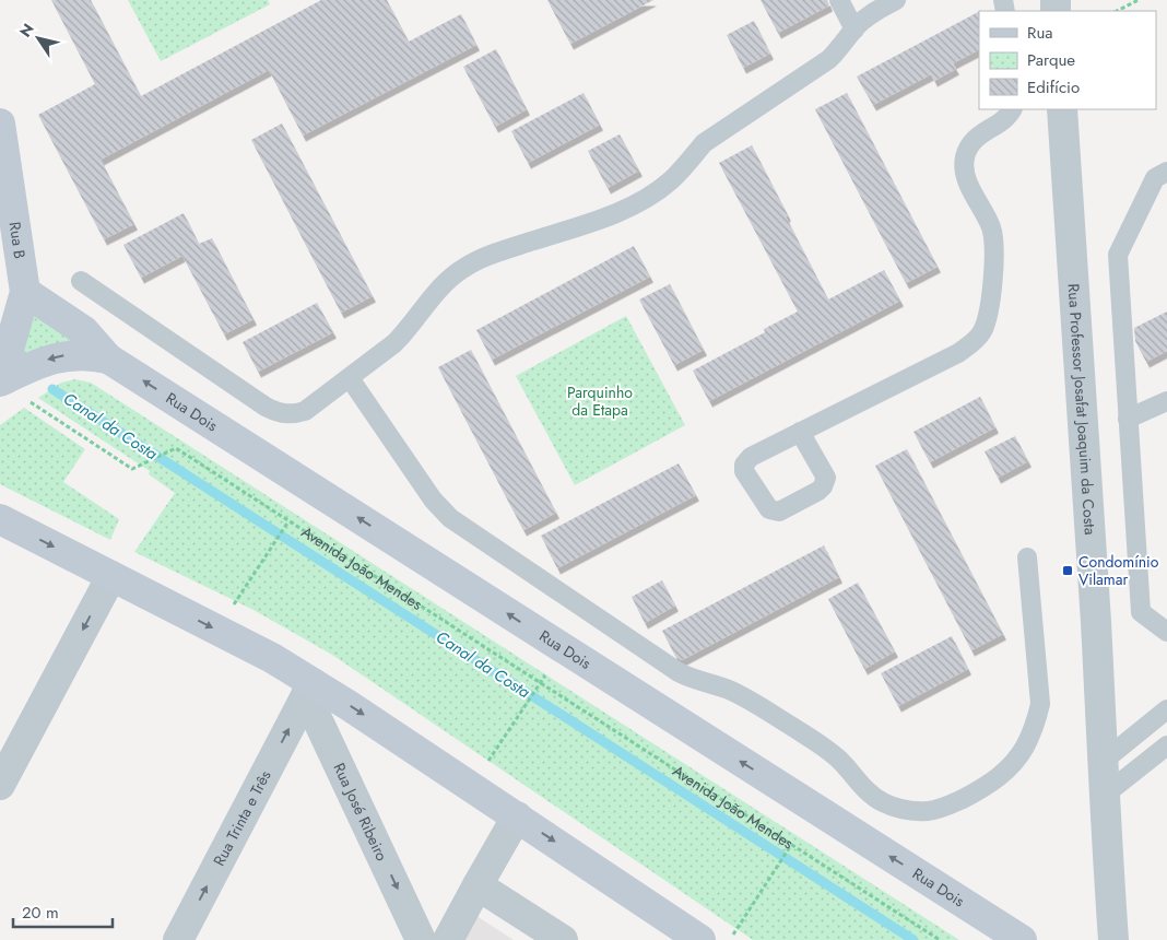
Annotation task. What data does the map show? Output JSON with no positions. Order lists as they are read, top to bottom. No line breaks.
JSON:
{"streets":{"main road":["Rua B","Rua Dois"],"street":["Rua Professor Josafat Joaquim da Costa","Rua José Ribeiro","Rua Trinta e Três"],"path":["Avenida João Mendes"]},"crossings":[["Rua José Ribeiro","Rua Trinta e Três"]],"one_way":["Rua José Ribeiro"],"water":["Canal da Costa"],"parks":["Parquinho da Etapa"],"places":{"transit":["Condomínio Vilamar"]},"legend":["Rua","Parque","Edifício"],"scale_bar":"20 m","north":"top left"}
